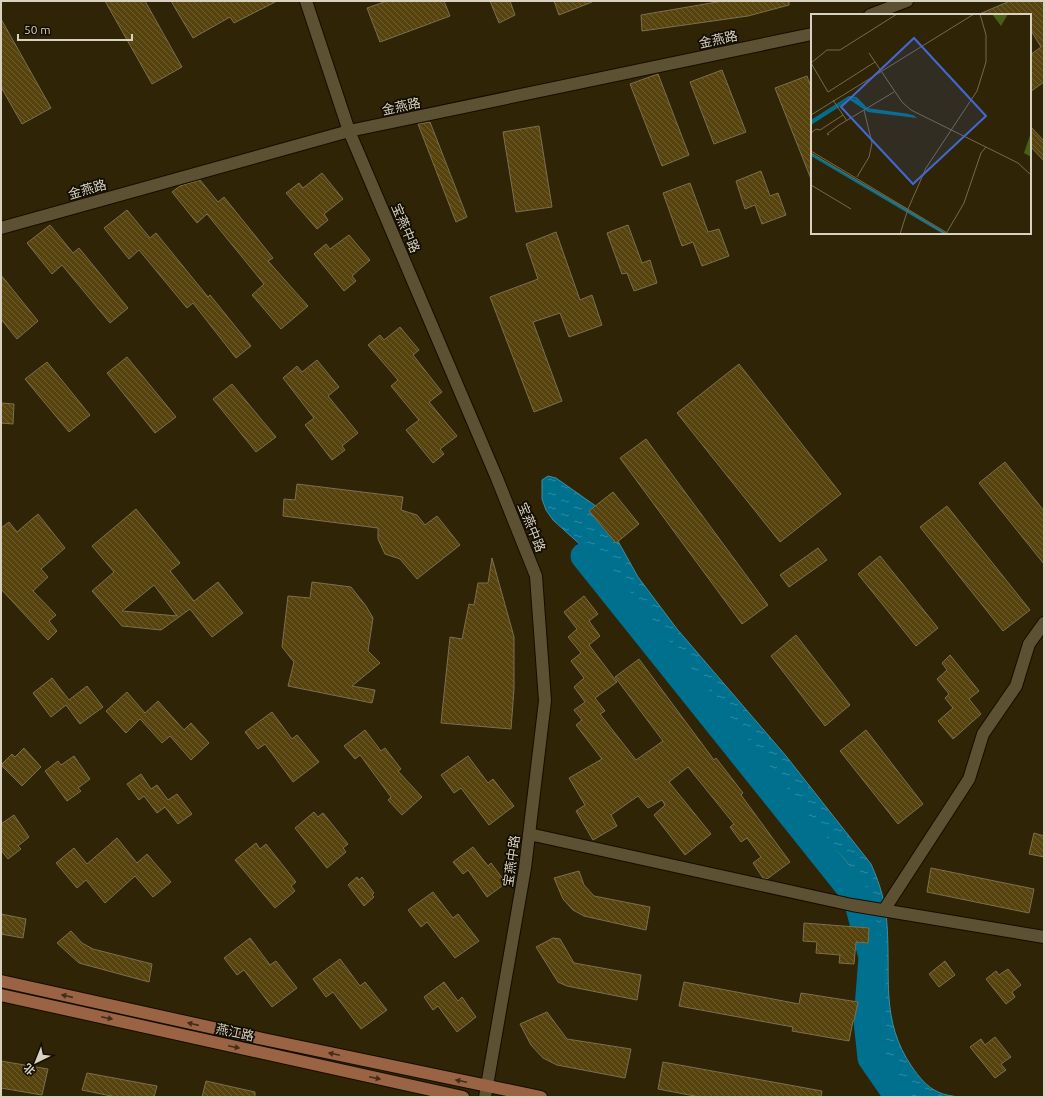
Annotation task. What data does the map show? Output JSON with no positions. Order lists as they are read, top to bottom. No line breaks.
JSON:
{"streets":{"main road":["燕江路"],"street":["金燕路","宝燕中路"]},"crossings":[["金燕路","宝燕中路"]],"scale_bar":"50 m","north":"bottom left"}
